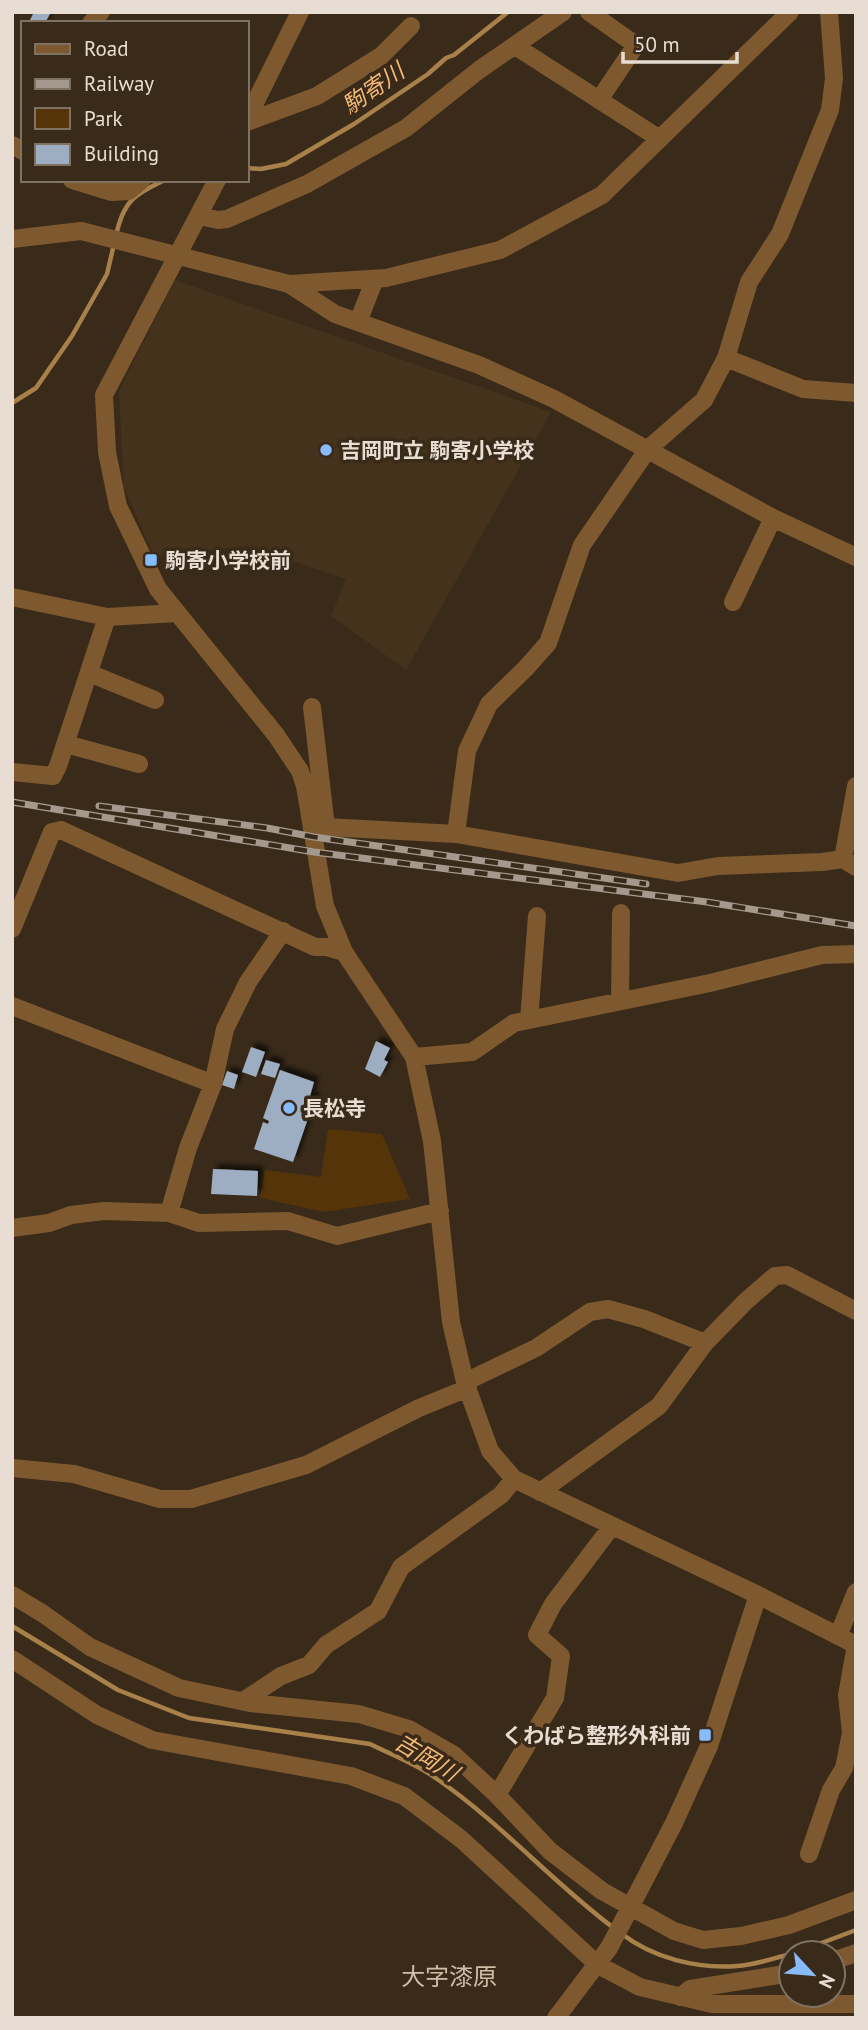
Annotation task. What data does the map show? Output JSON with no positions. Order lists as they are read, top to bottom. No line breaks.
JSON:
{"districts":["大字漆原"],"water":["駒寄川","吉岡川"],"places":{"other":["吉岡町立 駒寄小学校","長松寺"],"transit":["駒寄小学校前","くわばら整形外科前"]},"legend":["Road","Railway","Park","Building"],"scale_bar":"50 m","north":"bottom right"}
